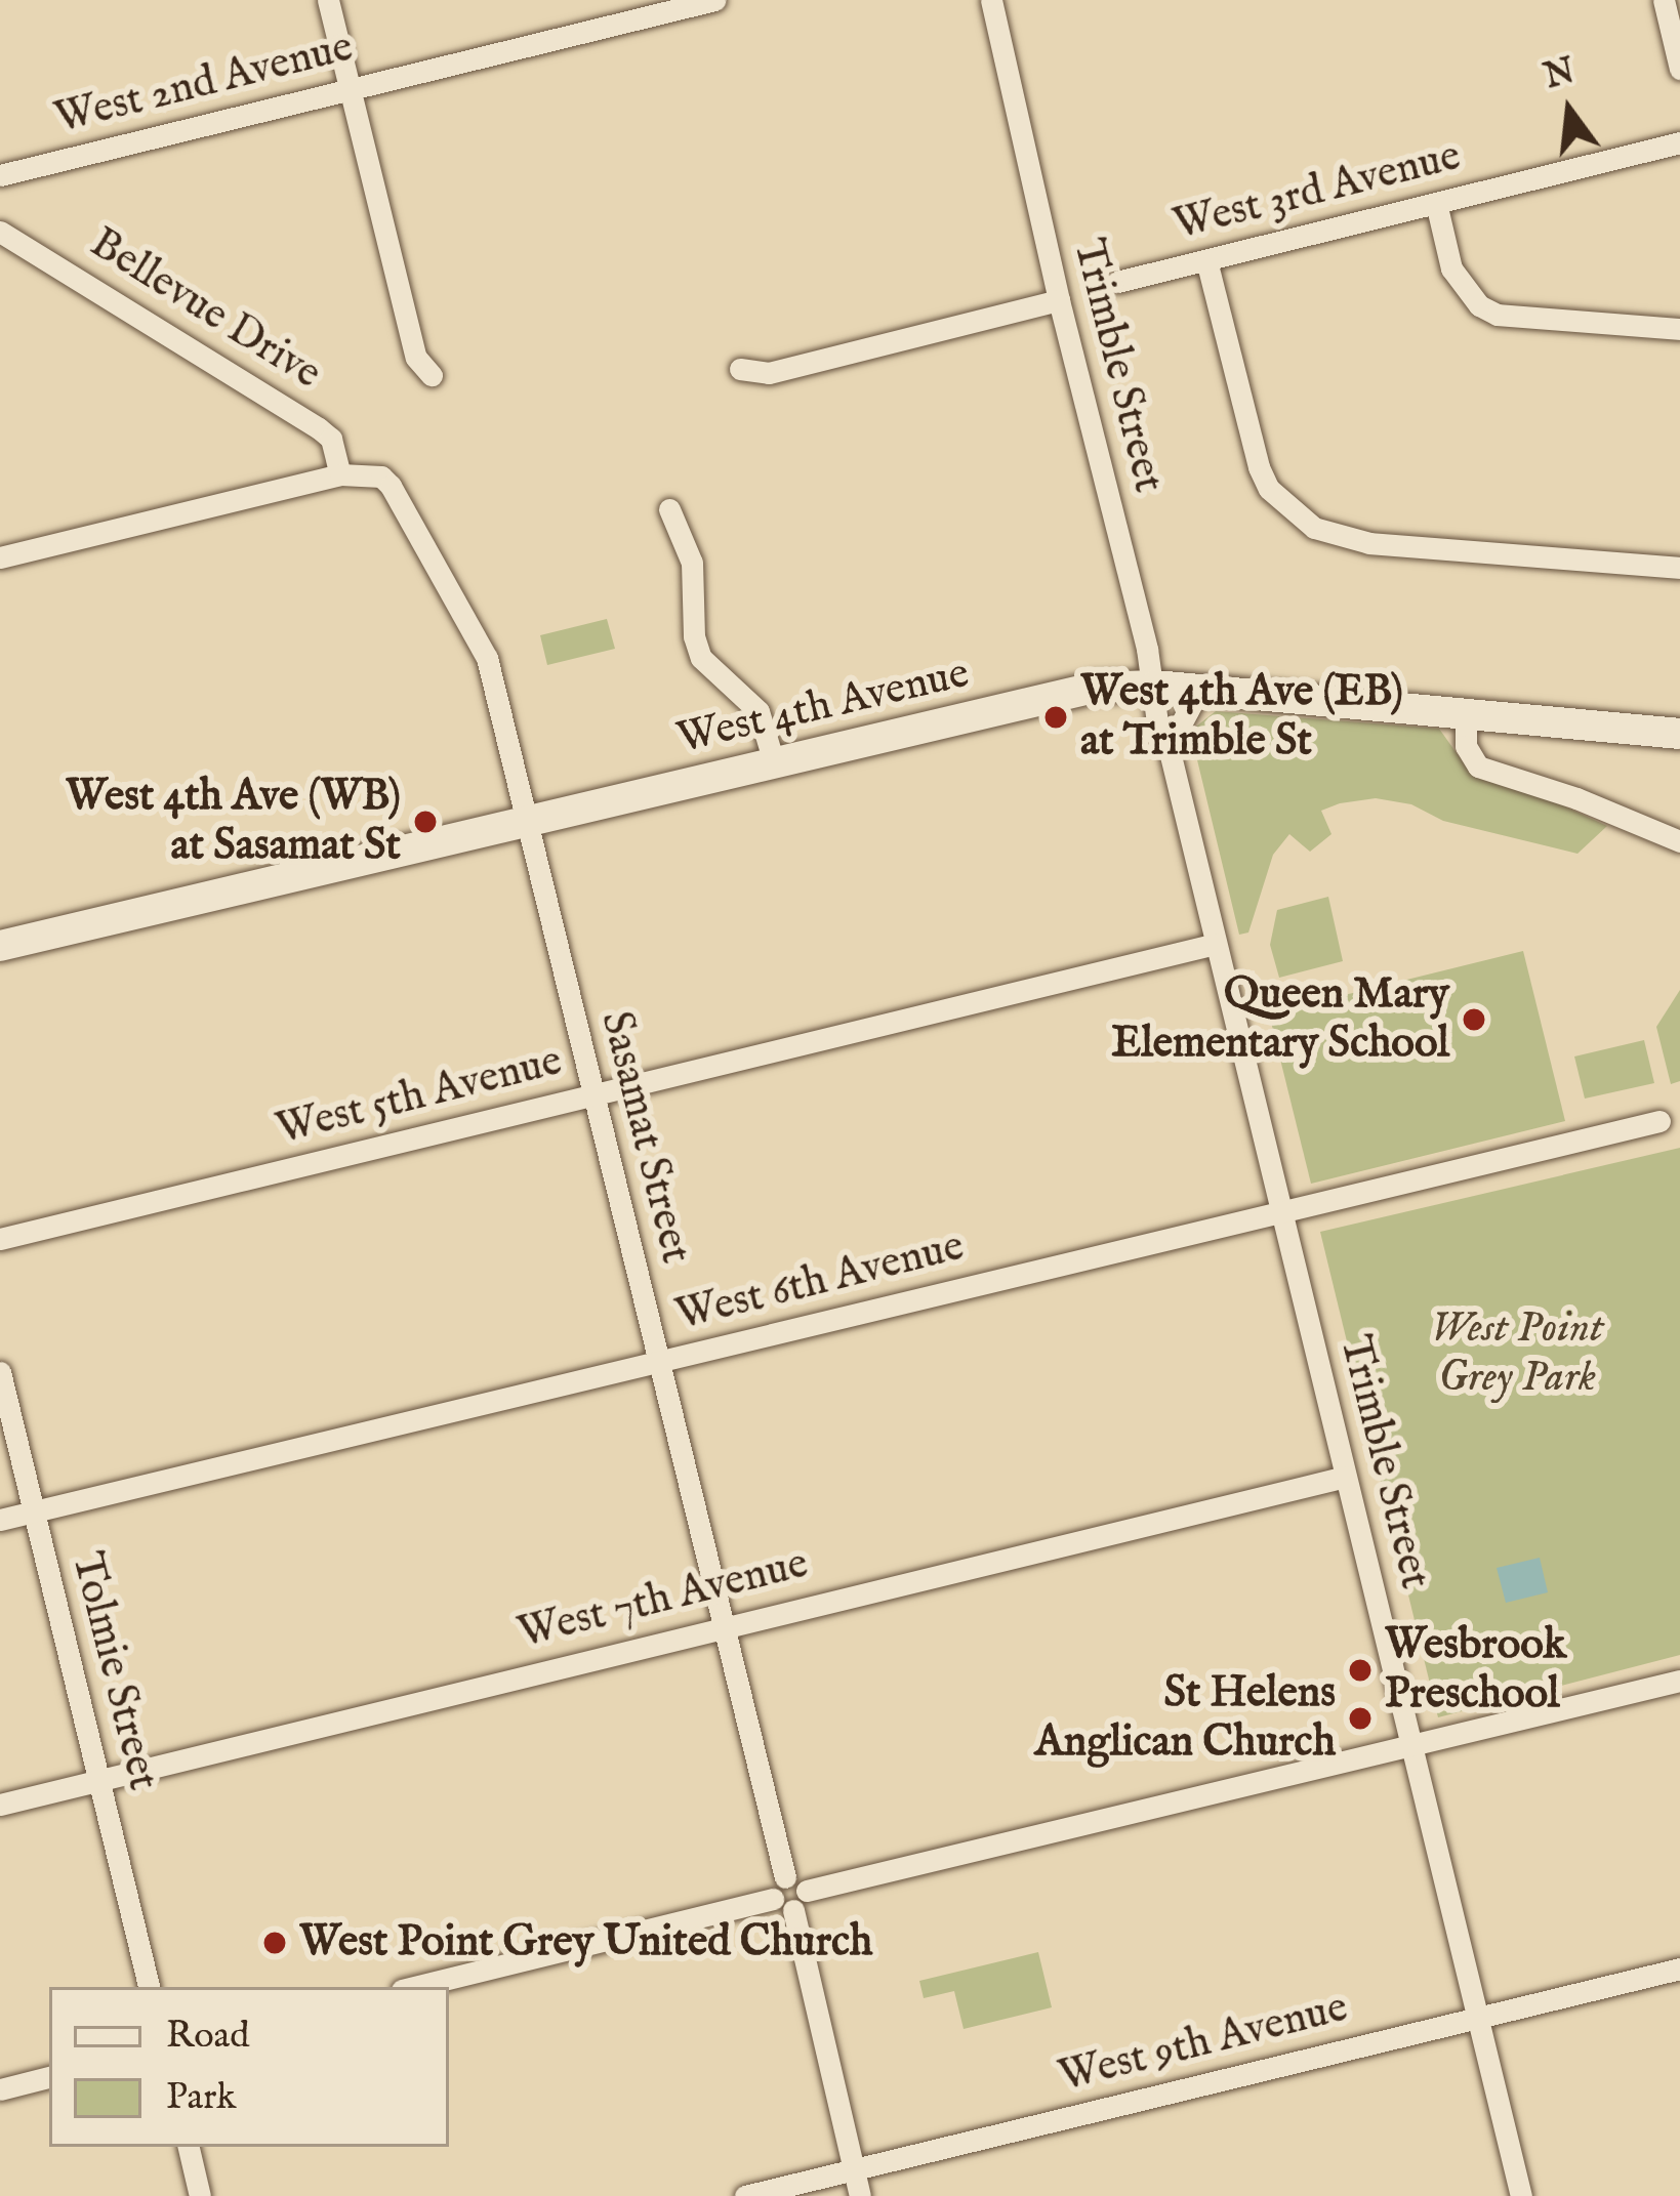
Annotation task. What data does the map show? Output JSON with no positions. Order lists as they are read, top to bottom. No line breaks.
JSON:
{"streets":{"main road":["West 4th Avenue"],"street":["West 2nd Avenue","West 3rd Avenue","Bellevue Drive","Trimble Street","West 5th Avenue","Sasamat Street","West 6th Avenue","West 7th Avenue","Tolmie Street","West 9th Avenue"]},"crossings":[["Bellevue Drive","Sasamat Street"],["Trimble Street","West 4th Avenue"],["Trimble Street","West 5th Avenue"],["Trimble Street","West 6th Avenue"],["Trimble Street","West 7th Avenue"],["Trimble Street","West 9th Avenue"],["West 4th Avenue","Sasamat Street"],["West 5th Avenue","Sasamat Street"],["Sasamat Street","West 6th Avenue"],["Sasamat Street","West 7th Avenue"],["West 6th Avenue","Tolmie Street"],["West 7th Avenue","Tolmie Street"]],"parks":["West Point Grey Park"],"places":["West 4th Ave (EB) at Trimble St","West 4th Ave (WB) at Sasamat St","Queen Mary Elementary School","Wesbrook Preschool","St Helens Anglican Church","West Point Grey United Church"],"legend":["Road","Park"],"north":"top"}
